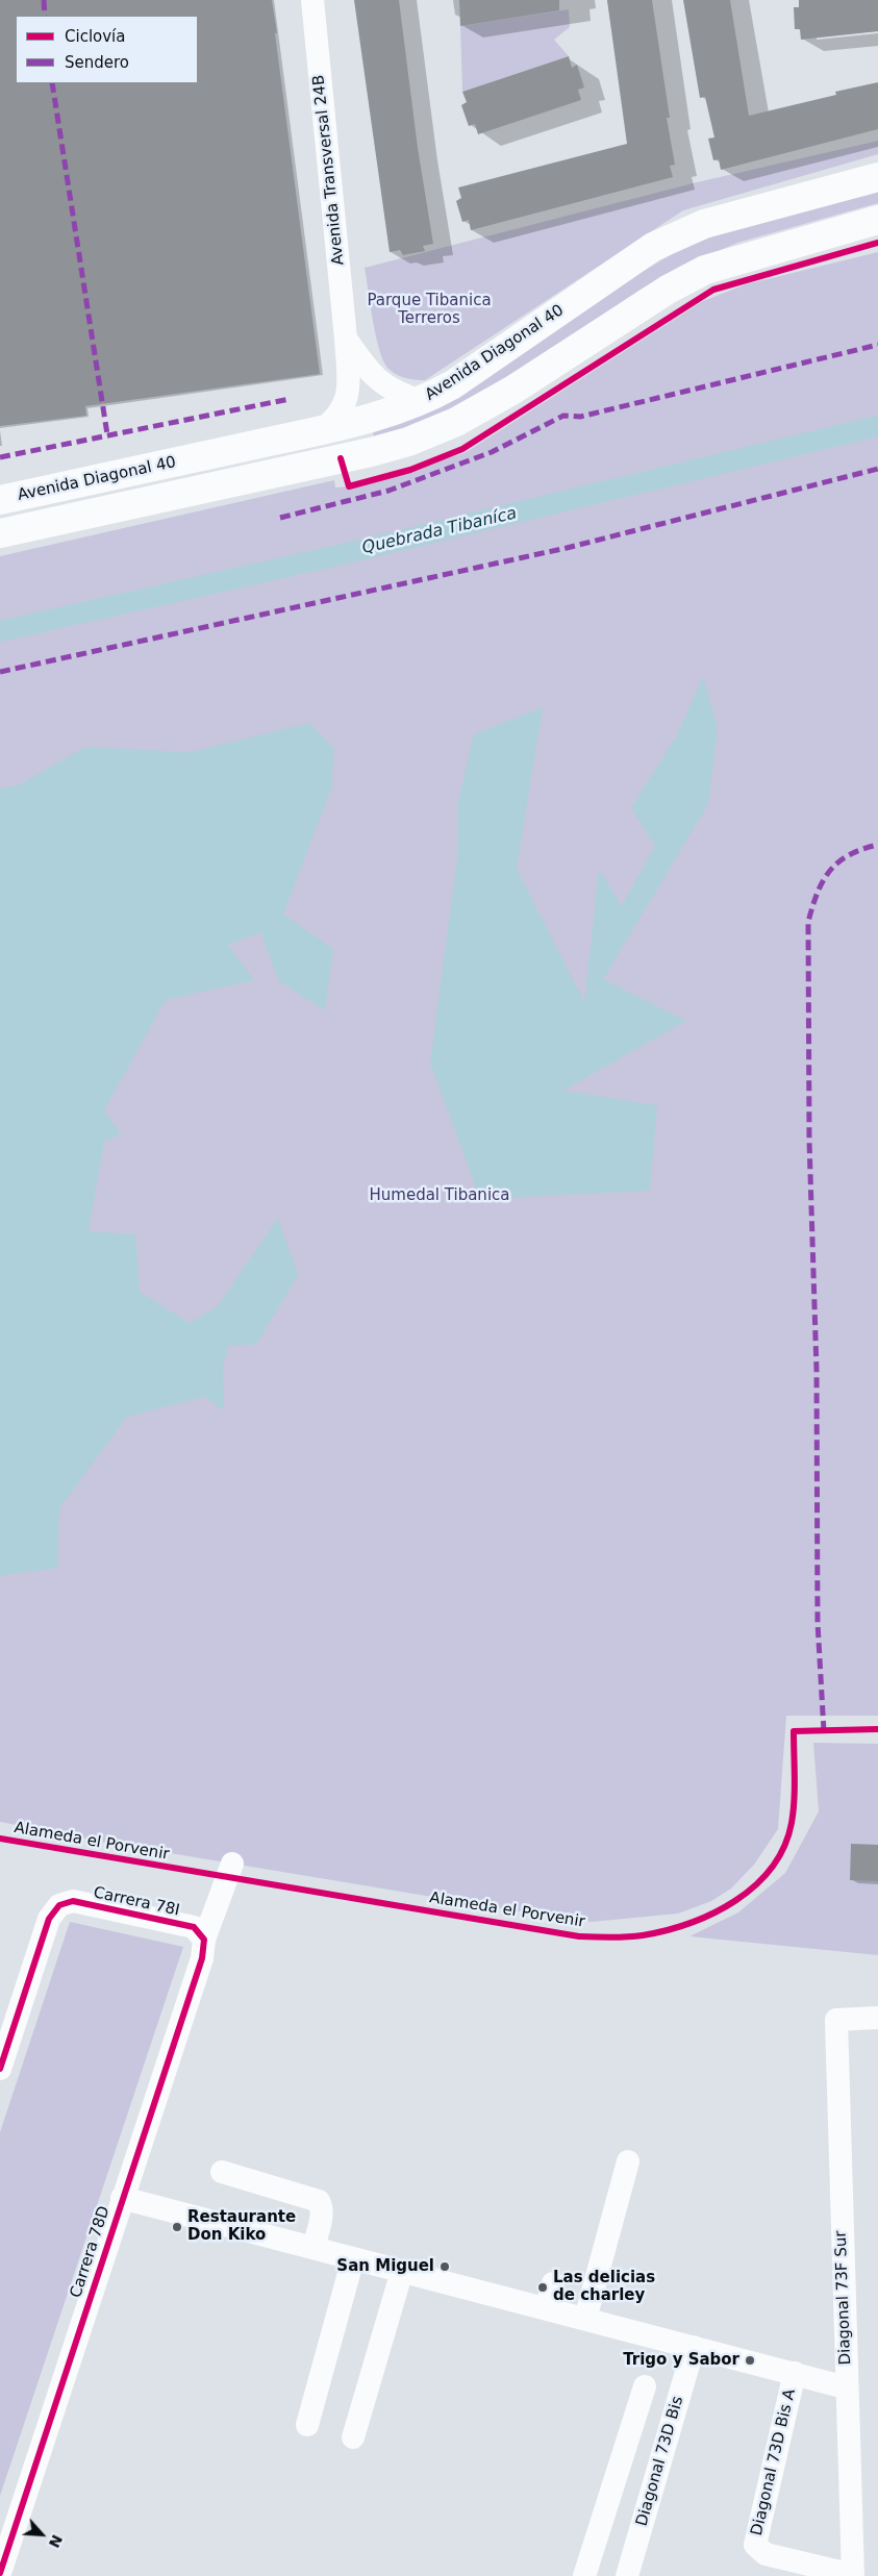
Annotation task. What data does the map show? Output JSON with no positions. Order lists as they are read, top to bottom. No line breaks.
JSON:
{"streets":{"main road":["Avenida Diagonal 40"],"street":["Avenida Transversal 24B","Carrera 78I","Carrera 78D","Diagonal 73F Sur","Diagonal 73D Bis","Diagonal 73D Bis A"],"cycle path":["Alameda el Porvenir"]},"crossings":[["Avenida Transversal 24B","Avenida Diagonal 40"],["Carrera 78I","Carrera 78D"],["Diagonal 73F Sur","Diagonal 73D Bis A"]],"water":["Quebrada Tibaníca"],"parks":["Parque Tibanica Terreros","Humedal Tibanica"],"places":["Restaurante Don Kiko","San Miguel","Las delicias de charley","Trigo y Sabor"],"legend":["Ciclovía","Sendero"],"north":"bottom right"}
